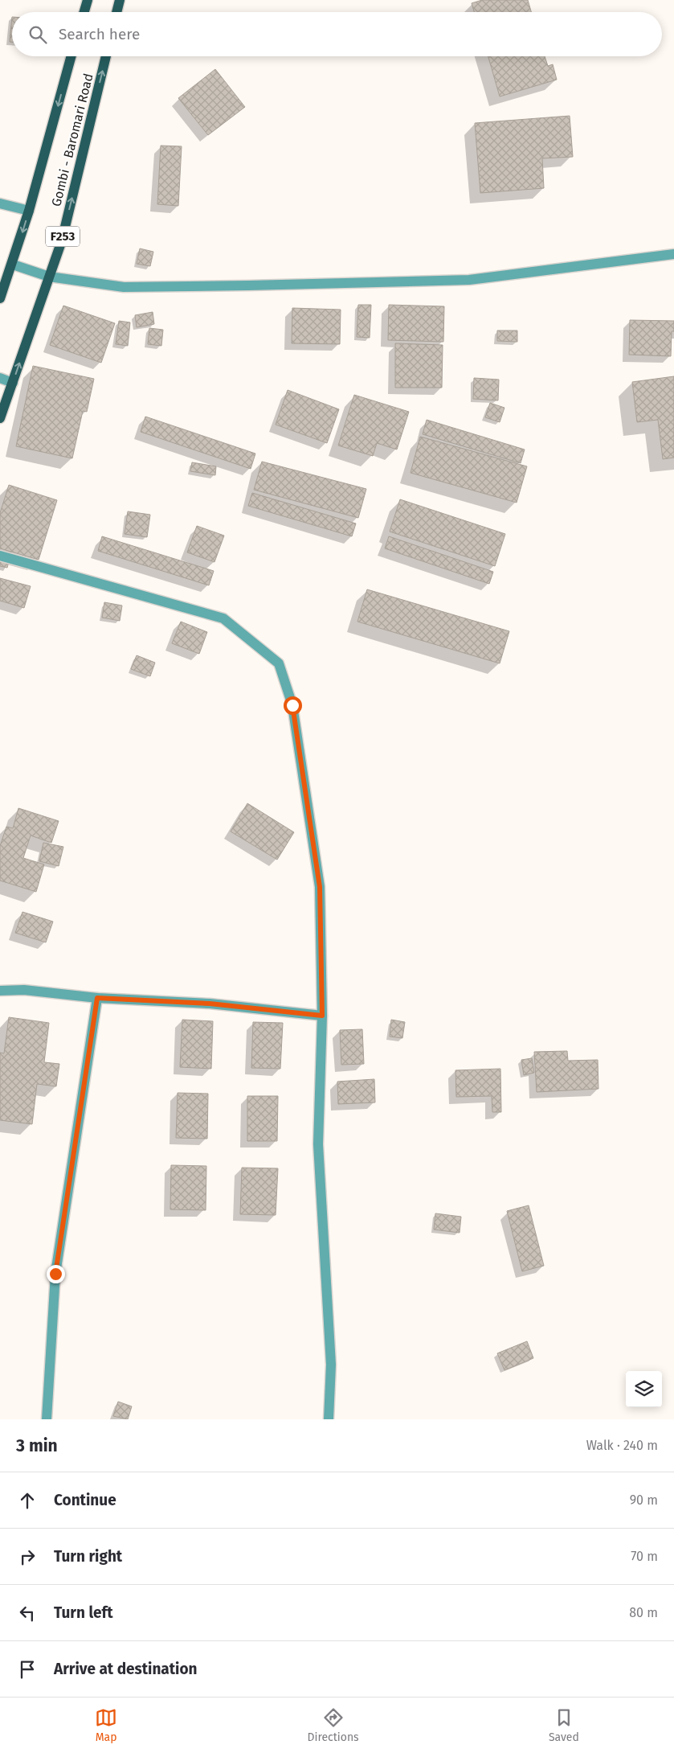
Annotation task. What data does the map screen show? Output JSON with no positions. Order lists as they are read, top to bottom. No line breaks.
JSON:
{"streets":{"main road":["Gombi - Baromari Road","F253"]},"page":{"search":"Search here","heading":["3 min","Walk · 240 m"],"list":[["Continue","90 m"],["Turn right","70 m"],["Turn left","80 m"],"Arrive at destination"],"nav":["Map","Directions","Saved"]}}
